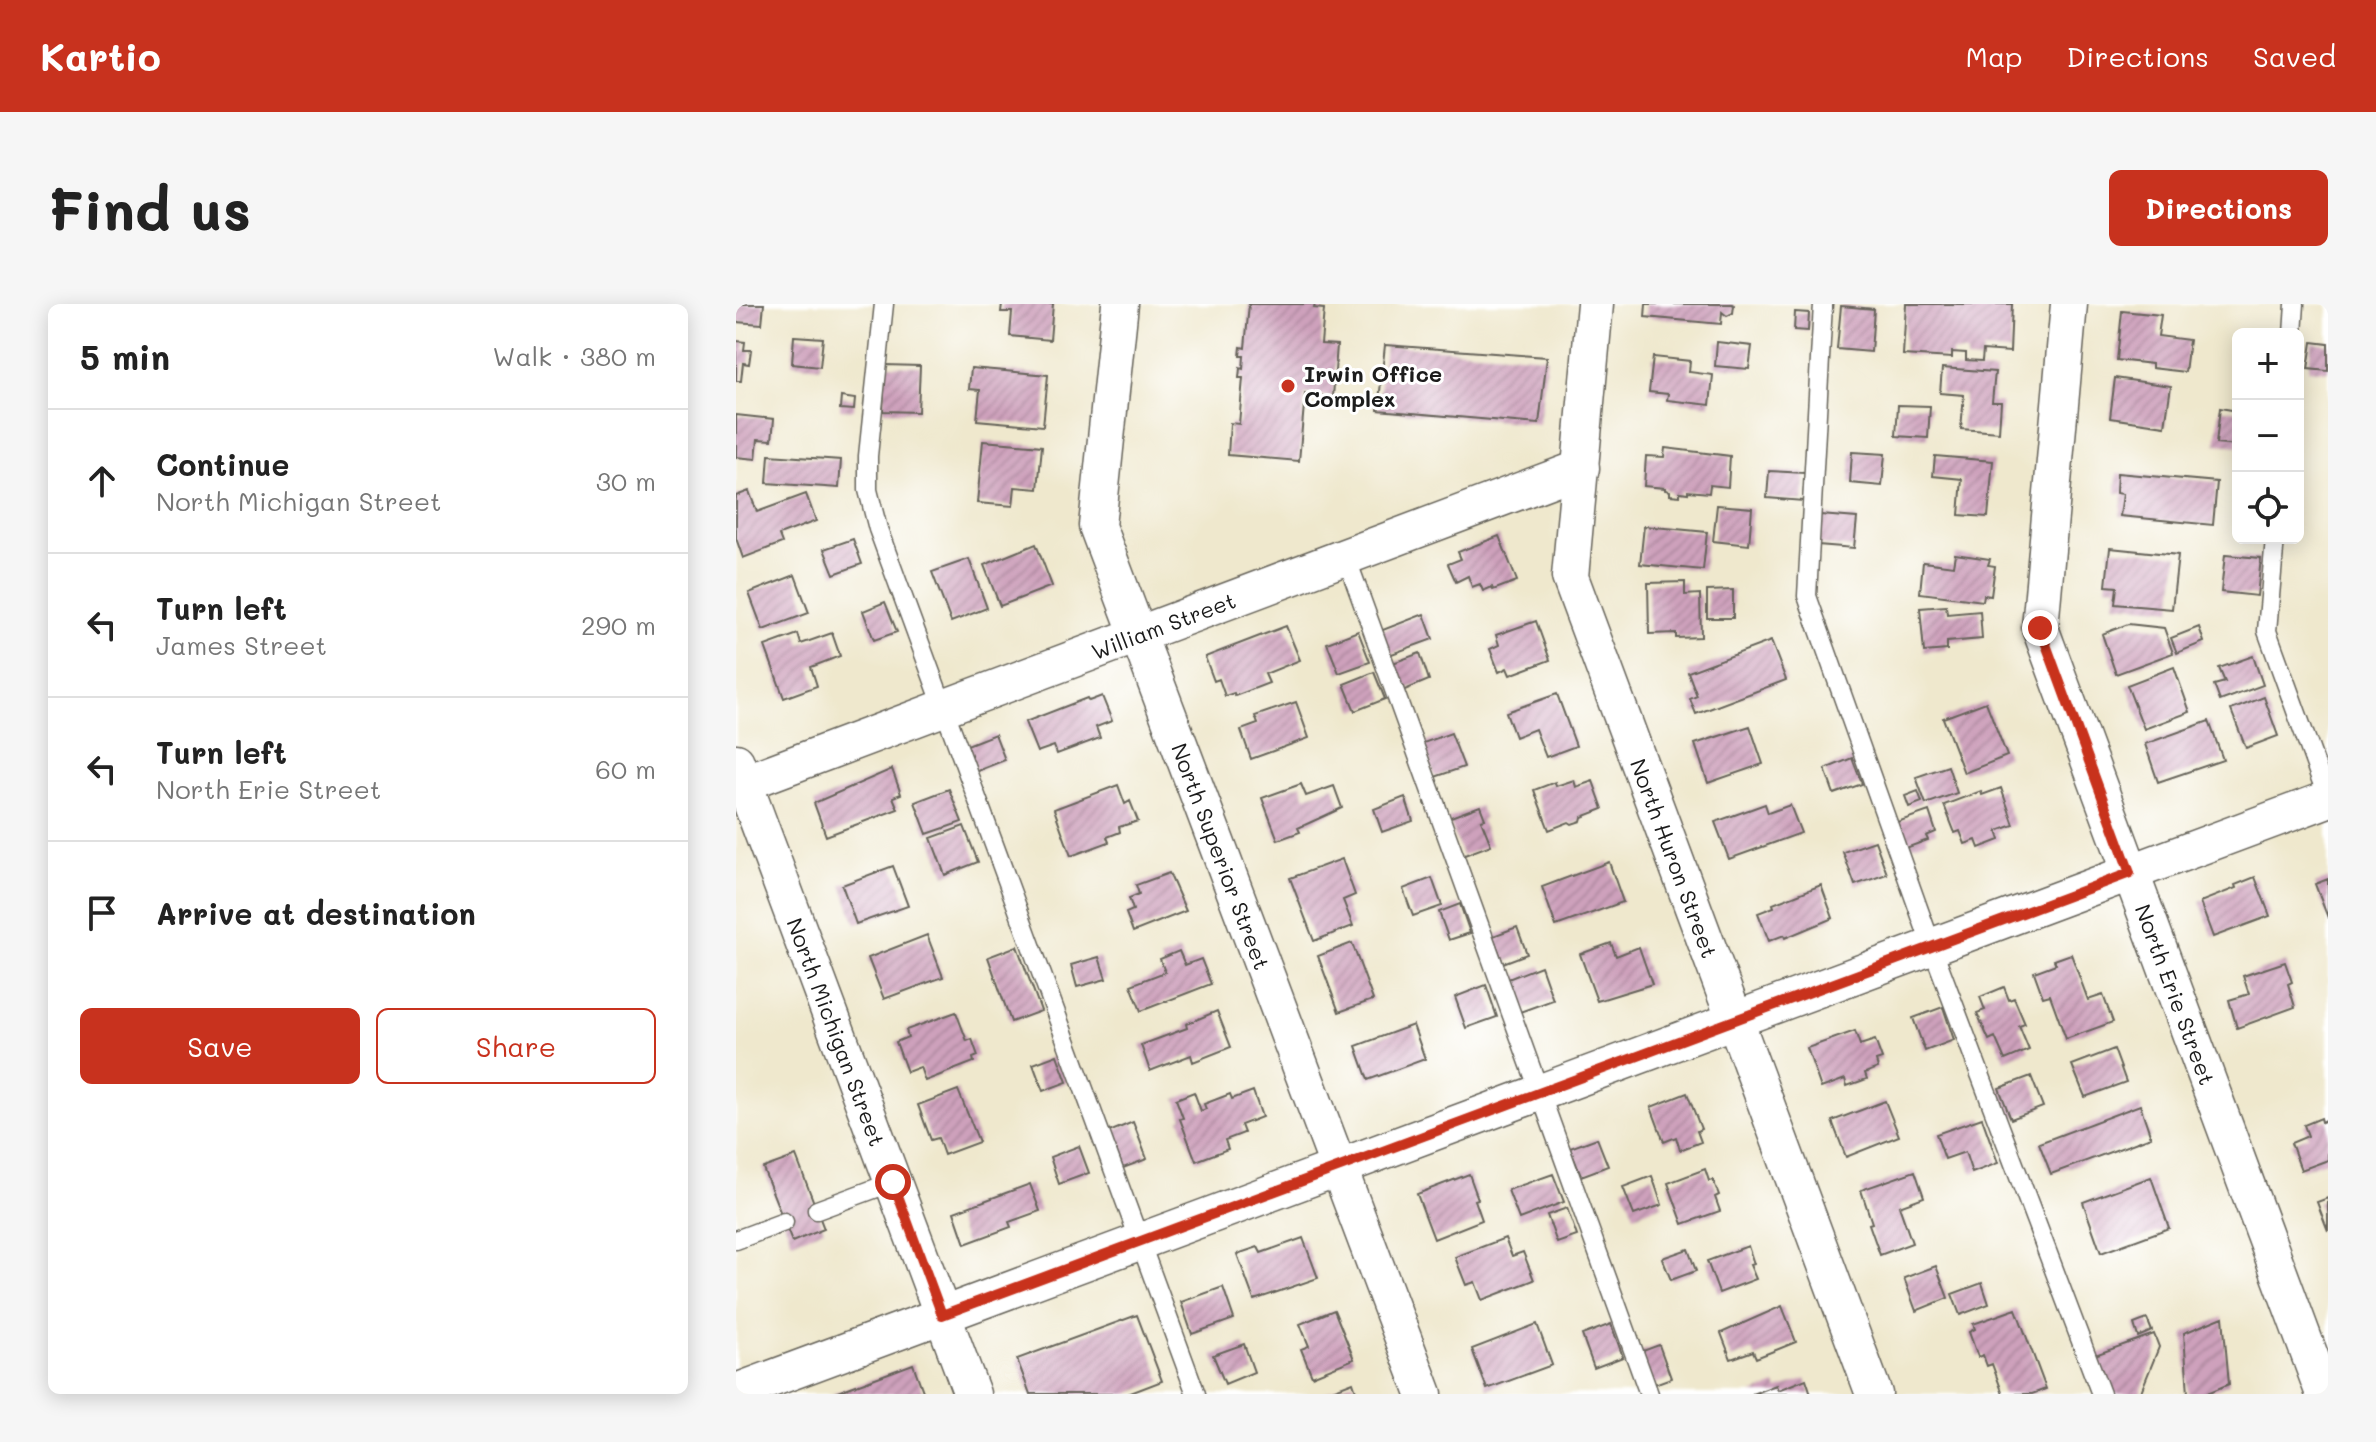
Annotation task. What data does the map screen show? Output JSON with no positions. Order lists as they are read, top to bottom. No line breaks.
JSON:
{"streets":{"street":["William Street","North Superior Street","North Huron Street","North Erie Street","North Michigan Street"]},"crossings":[["William Street","North Superior Street"],["William Street","North Huron Street"],["William Street","North Michigan Street"]],"places":["Irwin Office Complex"],"page":{"header":"Kartio","nav":["Map","Directions","Saved"],"buttons":["Directions",["Save","Share"]],"title":"Find us","heading":["5 min","Walk · 380 m"],"map_buttons":["+","−"],"list":[["Continue","North Michigan Street","30 m"],["Turn left","James Street","290 m"],["Turn left","North Erie Street","60 m"],"Arrive at destination"]}}
